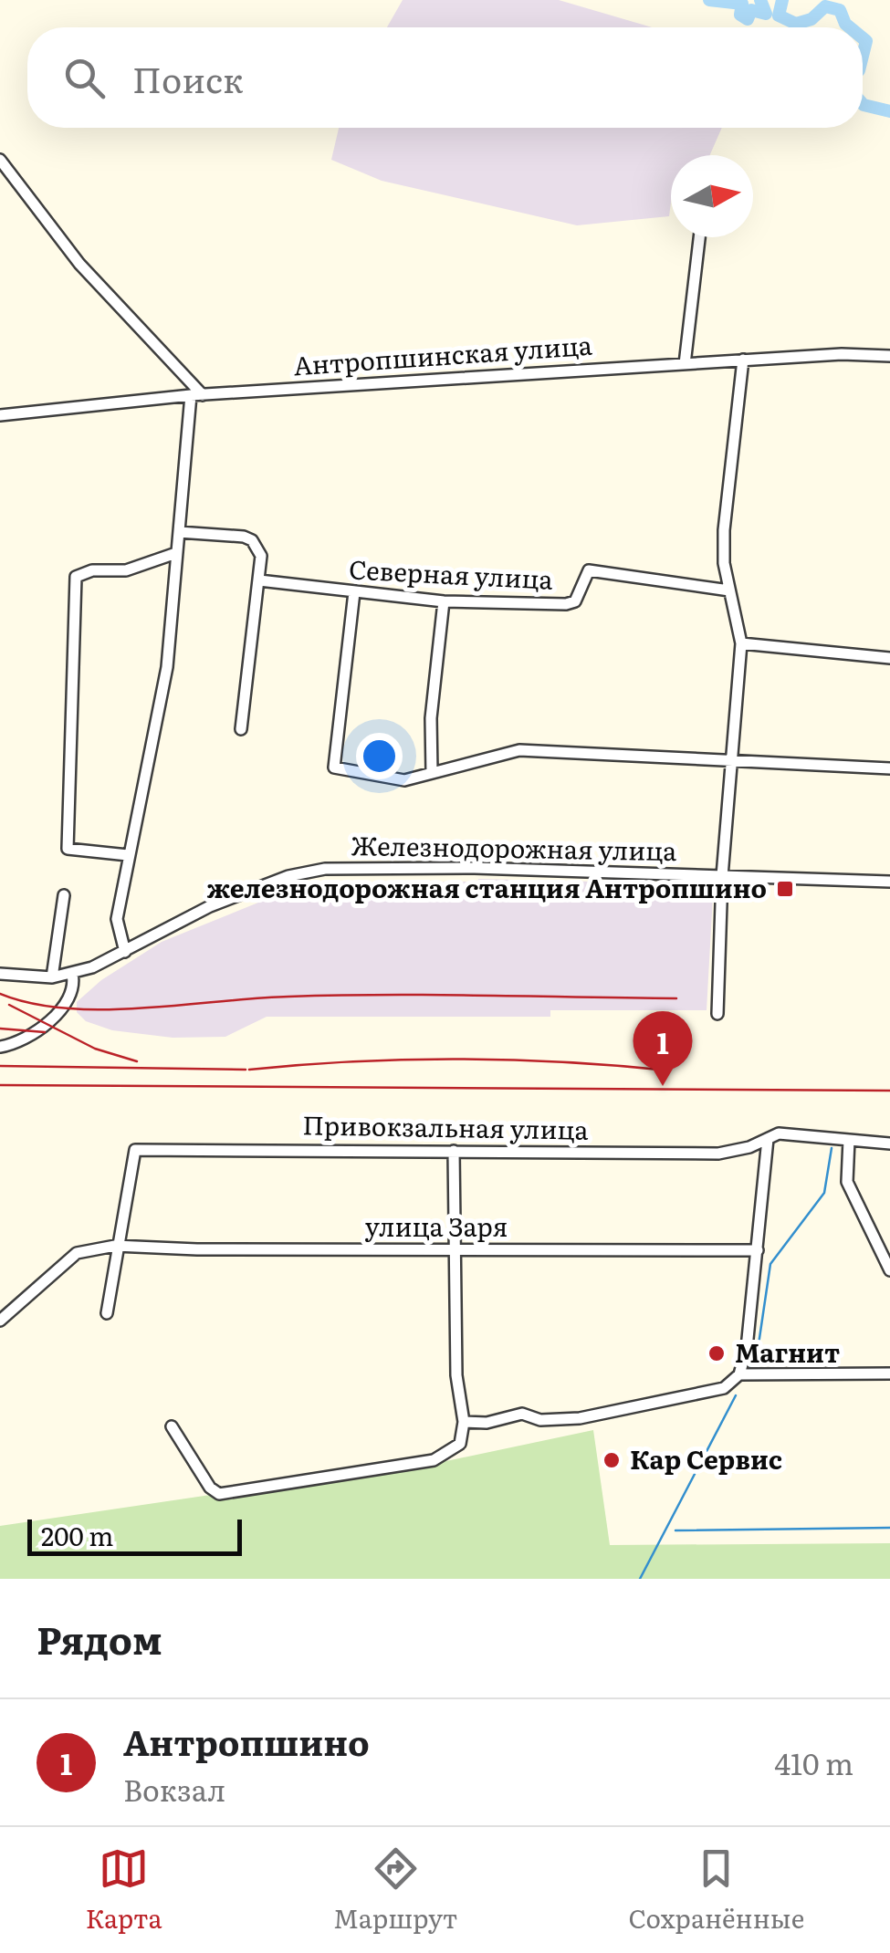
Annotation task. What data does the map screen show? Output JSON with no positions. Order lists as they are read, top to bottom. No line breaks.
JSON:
{"streets":{"street":["Антропшинская улица","Северная улица","Железнодорожная улица","Привокзальная улица","улица Заря"]},"crossings":[["Привокзальная улица","улица Заря"]],"places":{"transit":["железнодорожная станция Антропшино"],"other":["Магнит","Кар Сервис"]},"scale_bar":"200 m","north":"right","page":{"search":"Поиск","pins":"1","scale":"200 m","heading":"Рядом","list":[{"mark":"1","name":"Антропшино","note":"Вокзал","value":"410 m"}],"nav":["Карта","Маршрут","Сохранённые"]}}
